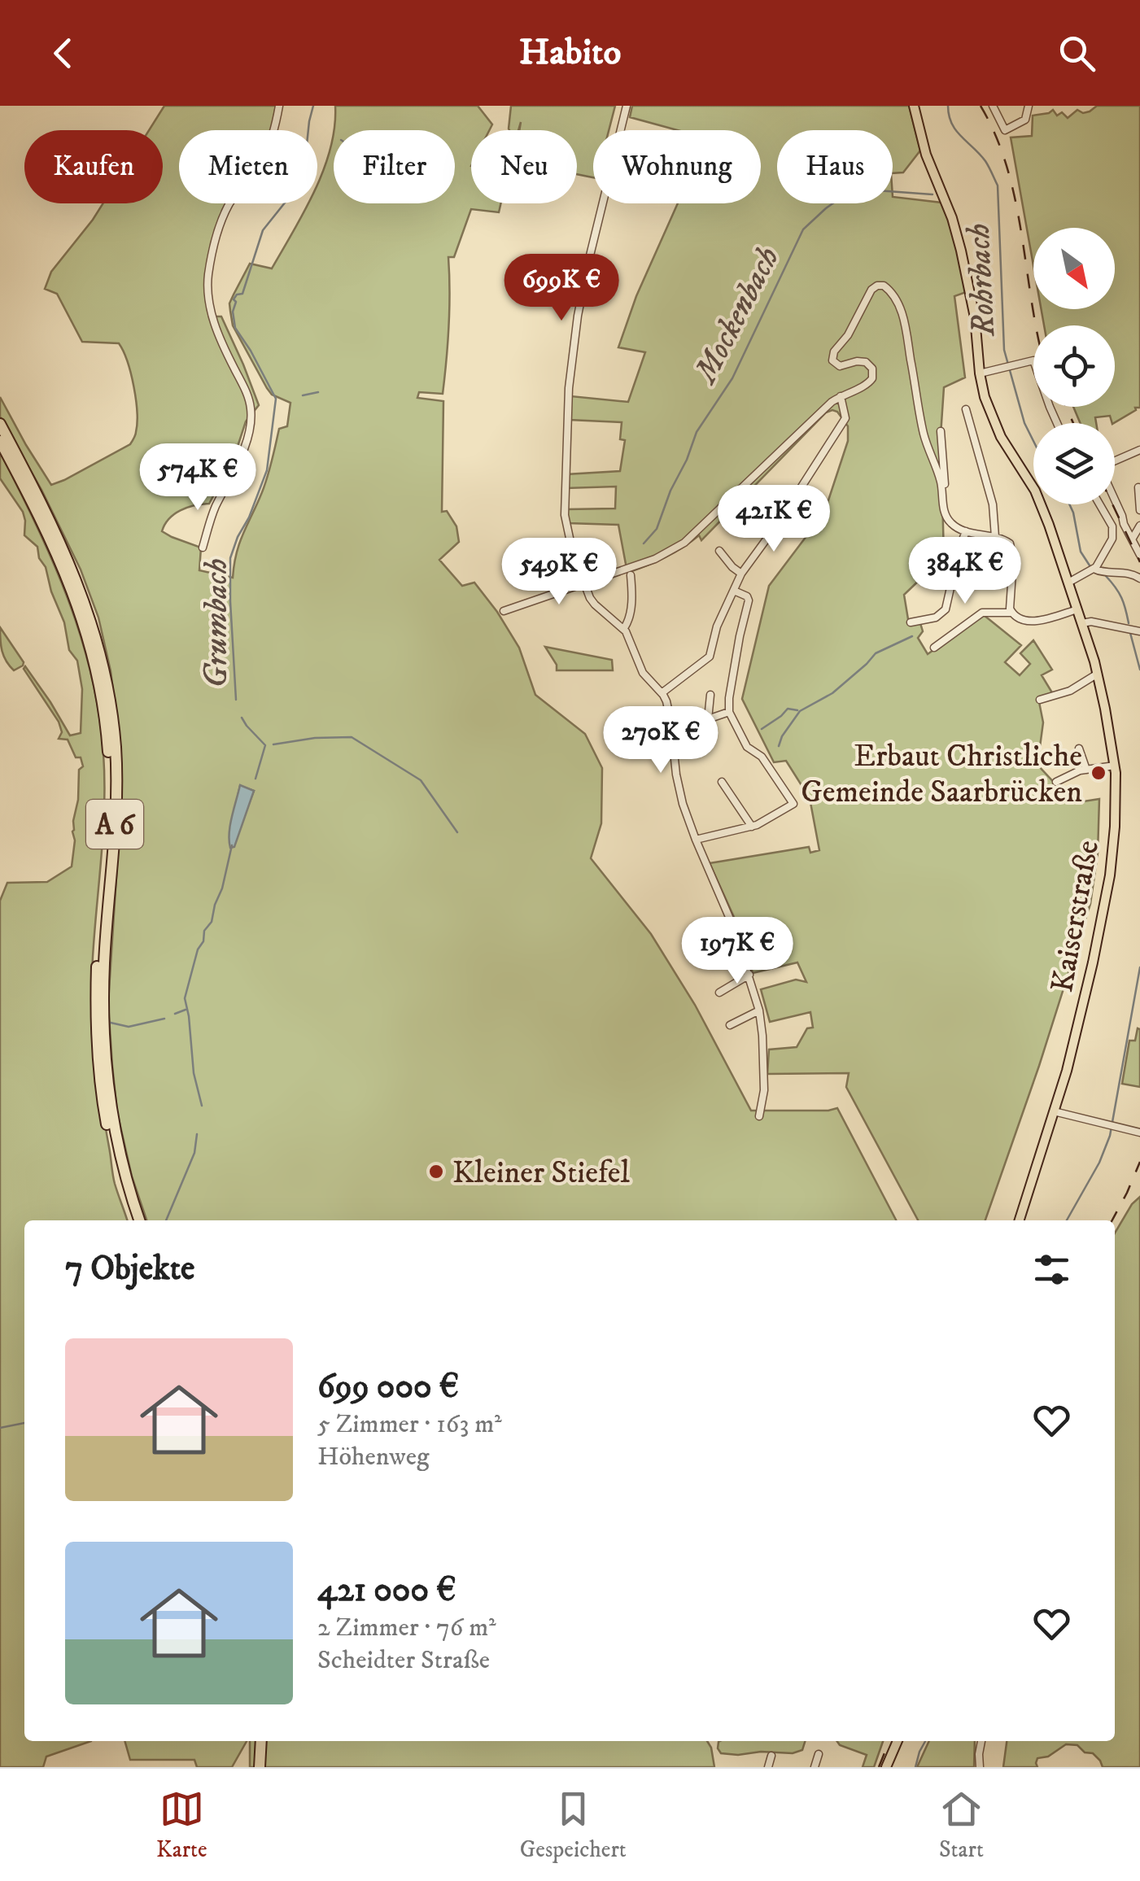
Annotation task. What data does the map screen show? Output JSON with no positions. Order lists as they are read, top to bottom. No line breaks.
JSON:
{"streets":{"highway":["A 6"],"main road":["Kaiserstraße"]},"water":["Rohrbach","Mockenbach","Grumbach"],"places":["Erbaut Christliche Gemeinde Saarbrücken","Kleiner Stiefel"],"north":"bottom right","page":{"header":"Habito","chip":["Kaufen","Mieten","Filter","Neu","Wohnung","Haus"],"price":["699K €","574K €","421K €","384K €","549K €","270K €","197K €"],"heading":"7 Objekte","list":[{"name":"699 000 €","note":"5 Zimmer · 163 m² · Höhenweg"},{"name":"421 000 €","note":"2 Zimmer · 76 m² · Scheidter Straße"}],"tabs":["Karte","Gespeichert","Start"]}}
